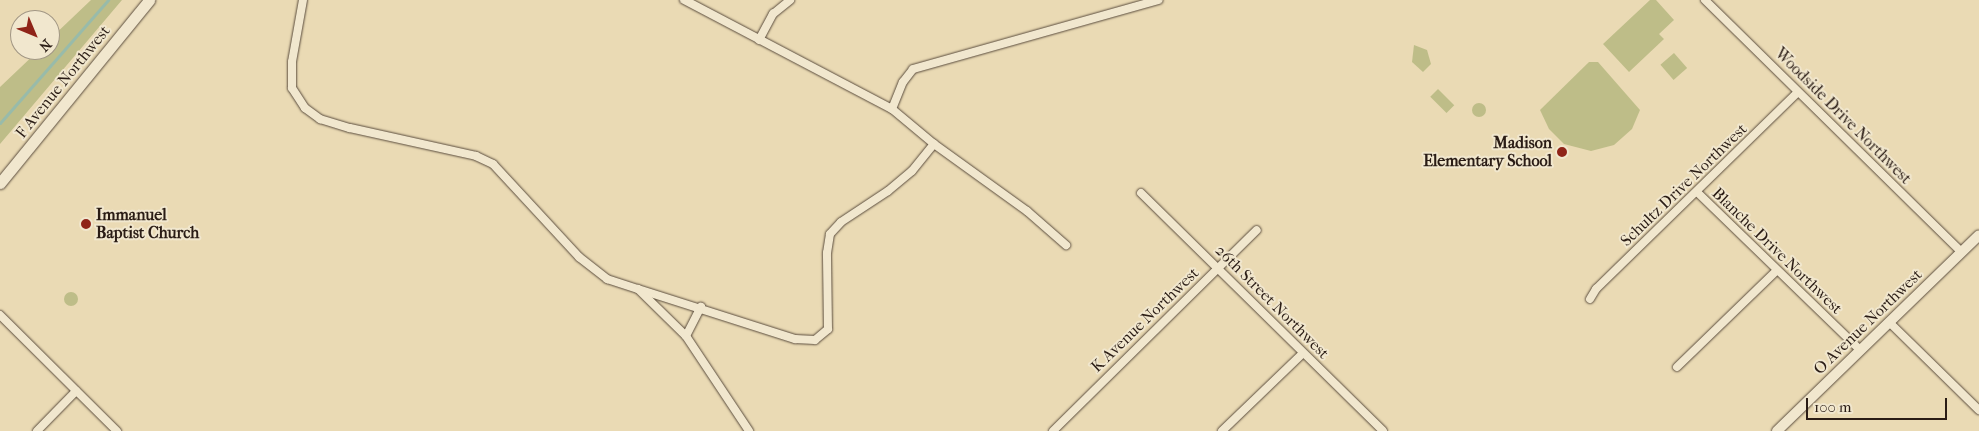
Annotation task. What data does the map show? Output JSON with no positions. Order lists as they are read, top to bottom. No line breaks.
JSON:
{"streets":{"main road":["F Avenue Northwest"],"street":["Woodside Drive Northwest","Schultz Drive Northwest","Blanche Drive Northwest","26th Street Northwest","K Avenue Northwest","O Avenue Northwest"]},"crossings":[["Woodside Drive Northwest","Schultz Drive Northwest"],["Woodside Drive Northwest","O Avenue Northwest"],["Schultz Drive Northwest","Blanche Drive Northwest"],["Blanche Drive Northwest","O Avenue Northwest"],["26th Street Northwest","K Avenue Northwest"]],"places":["Madison Elementary School","Immanuel Baptist Church"],"scale_bar":"100 m","north":"bottom right"}
